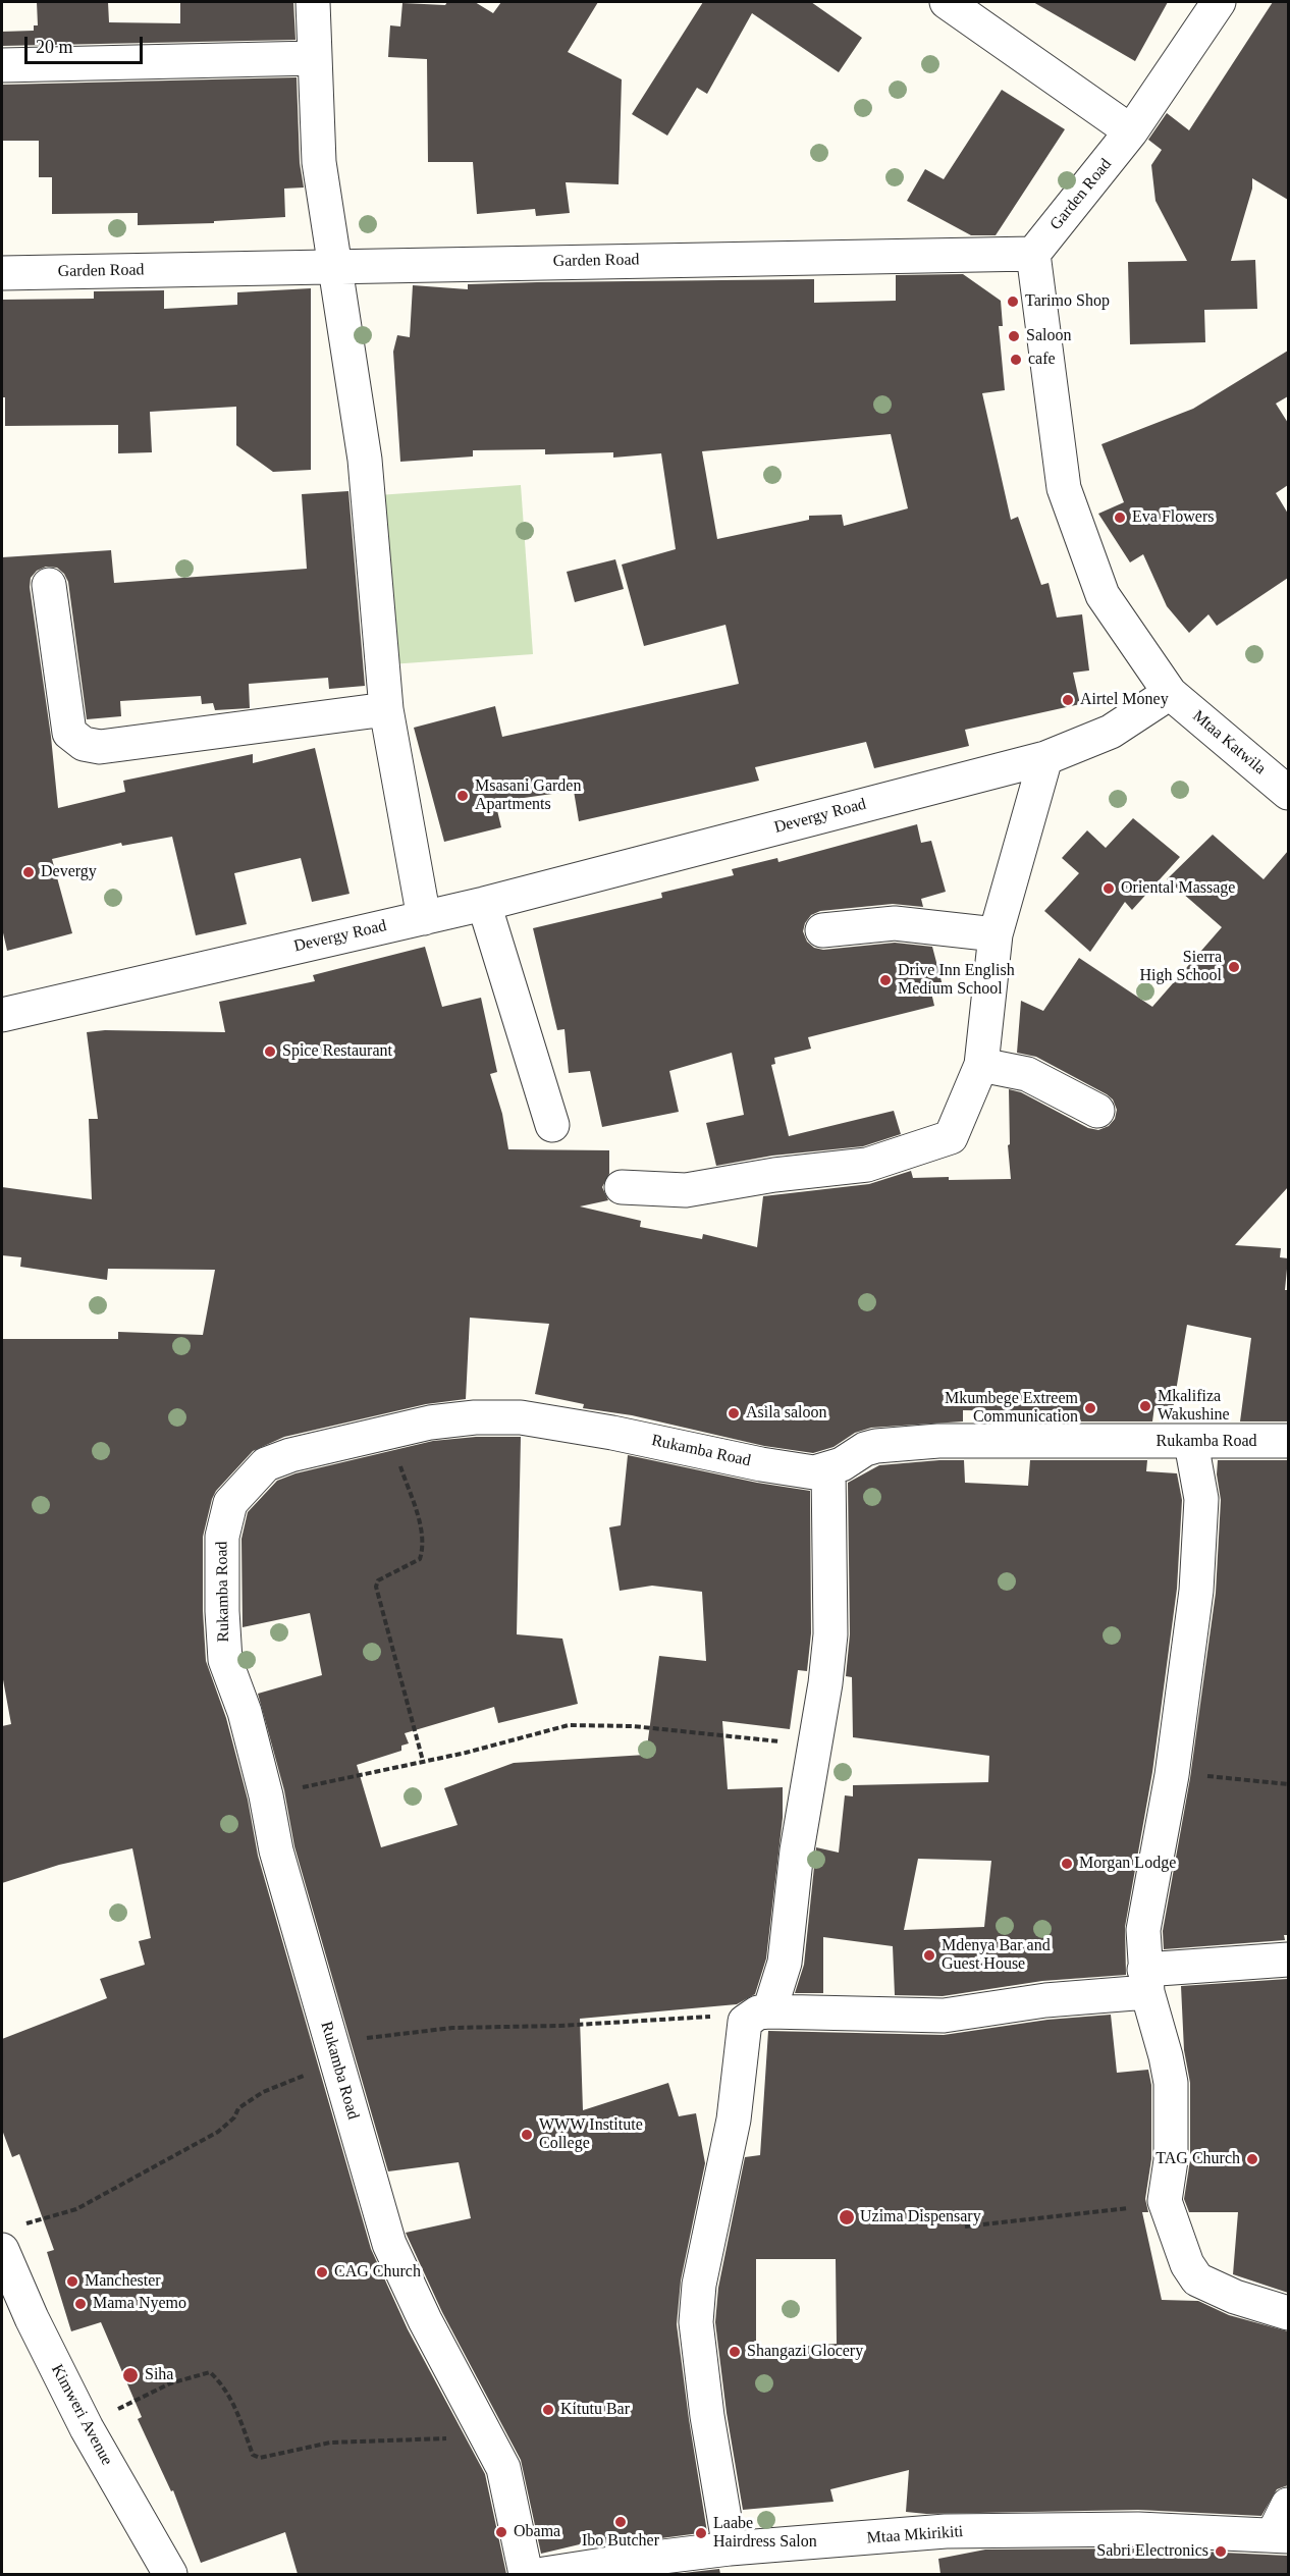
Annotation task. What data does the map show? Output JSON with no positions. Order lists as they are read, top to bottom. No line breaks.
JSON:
{"streets":{"street":["Garden Road","Mtaa Katwila","Devergy Road","Rukamba Road","Kimweri Avenue","Mtaa Mkirikiti"]},"crossings":[["Mtaa Katwila","Devergy Road"]],"places":["Tarimo Shop","Saloon","cafe","Eva Flowers","Airtel Money","Msasani Garden Apartments","Devergy","Oriental Massage","Sierra High School","Drive Inn English Medium School","Spice Restaurant","Mkalifiza Wakushine","Mkumbege Extreem Communication","Asila saloon","Morgan Lodge","Mdenya Bar and Guest House","WWW Institute College","TAG Church","Uzima Dispensary","CAG Church","Manchester","Mama Nyemo","Shangazi Glocery","Siha","Kitutu Bar","Ibo Butcher","Obama","Laabe Hairdress Salon","Sabri Electronics"],"scale_bar":"20 m"}
